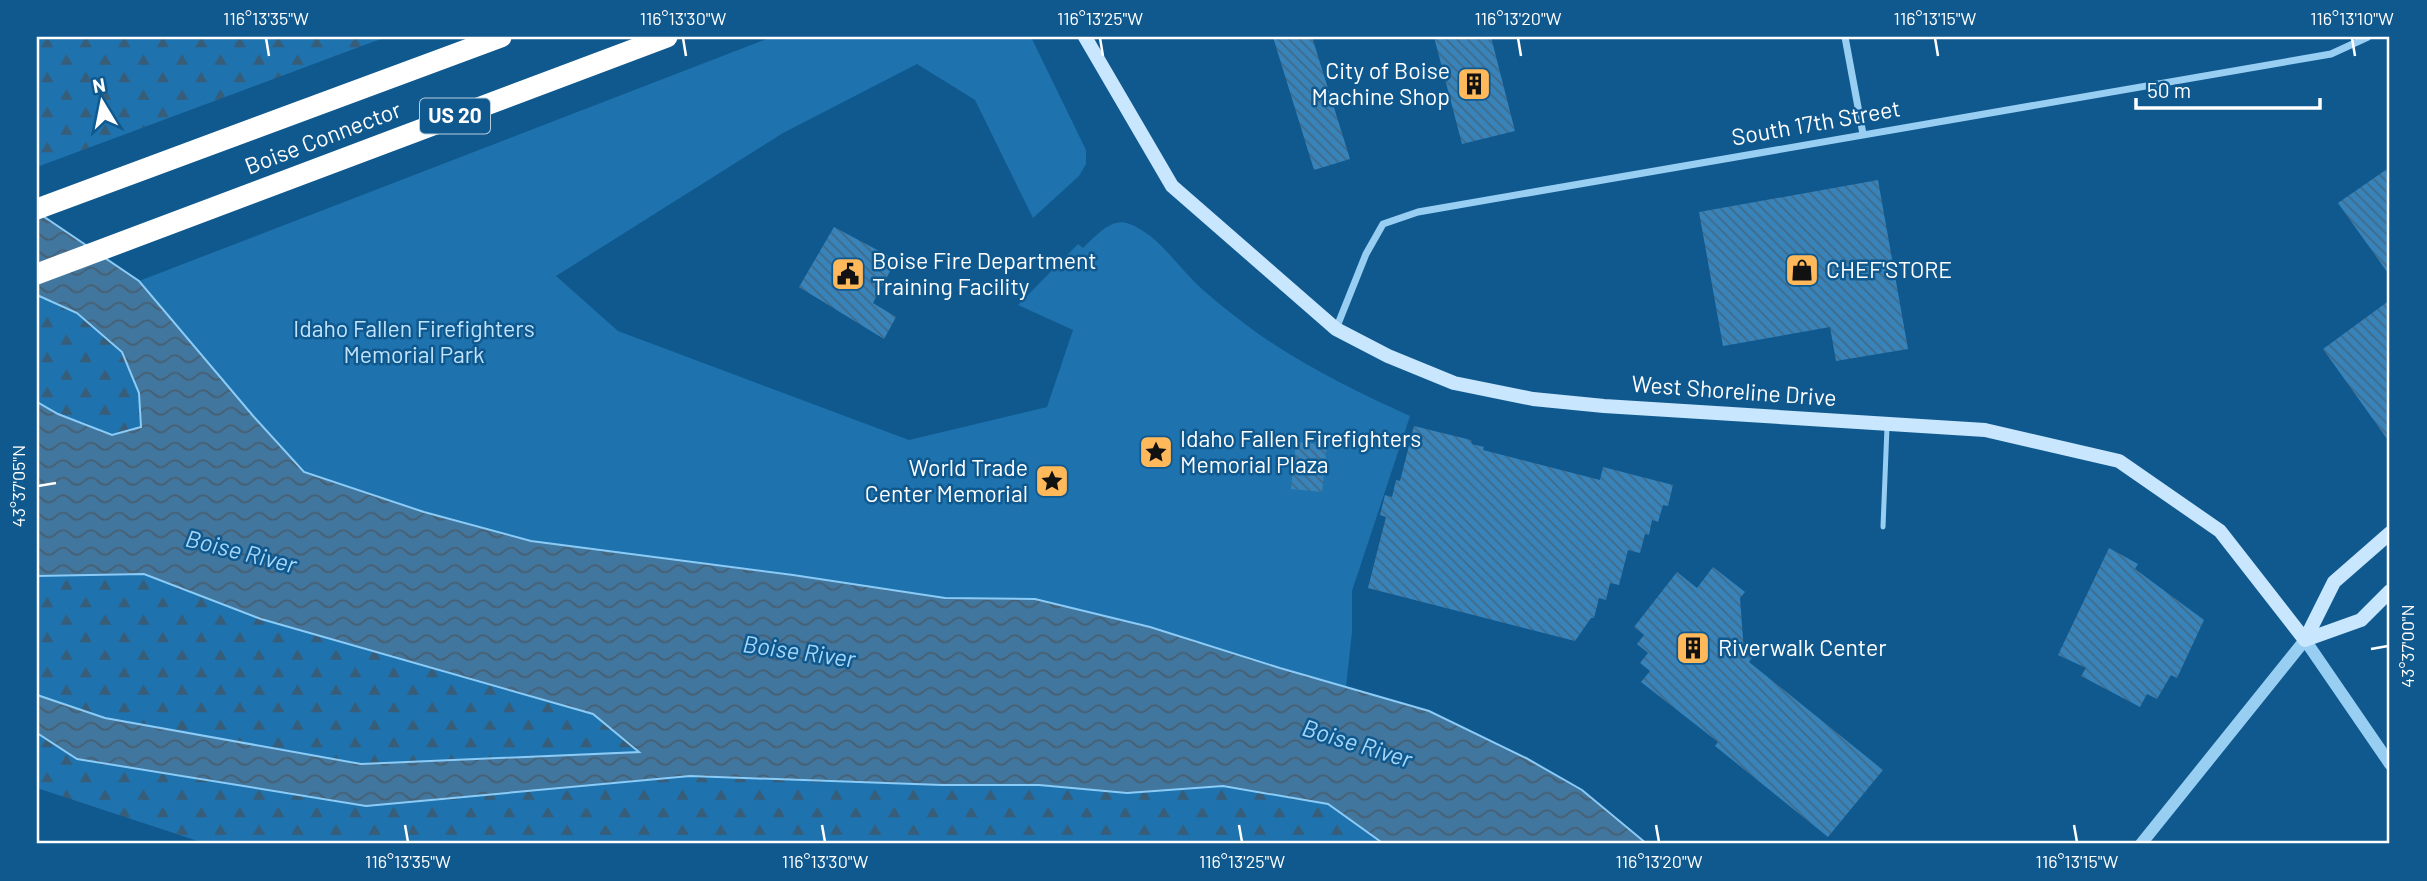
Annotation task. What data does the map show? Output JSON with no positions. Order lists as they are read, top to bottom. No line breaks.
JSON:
{"streets":{"highway":["US 20","Boise Connector"],"main road":["West Shoreline Drive"],"street":["South 17th Street"]},"crossings":[["South 17th Street","West Shoreline Drive"]],"water":["Boise River"],"parks":["Idaho Fallen Firefighters Memorial Park"],"places":{"building":["City of Boise Machine Shop","Riverwalk Center"],"shop":["CHEF'STORE"],"public building":["Boise Fire Department Training Facility"],"place":["Idaho Fallen Firefighters Memorial Plaza","World Trade Center Memorial"]},"scale_bar":"50 m","north":"top","coordinates":["116°13'35\"W","116°13'30\"W","116°13'25\"W","116°13'20\"W","116°13'15\"W","116°13'10\"W","43°37'05\"N","43°37'00\"N"]}
